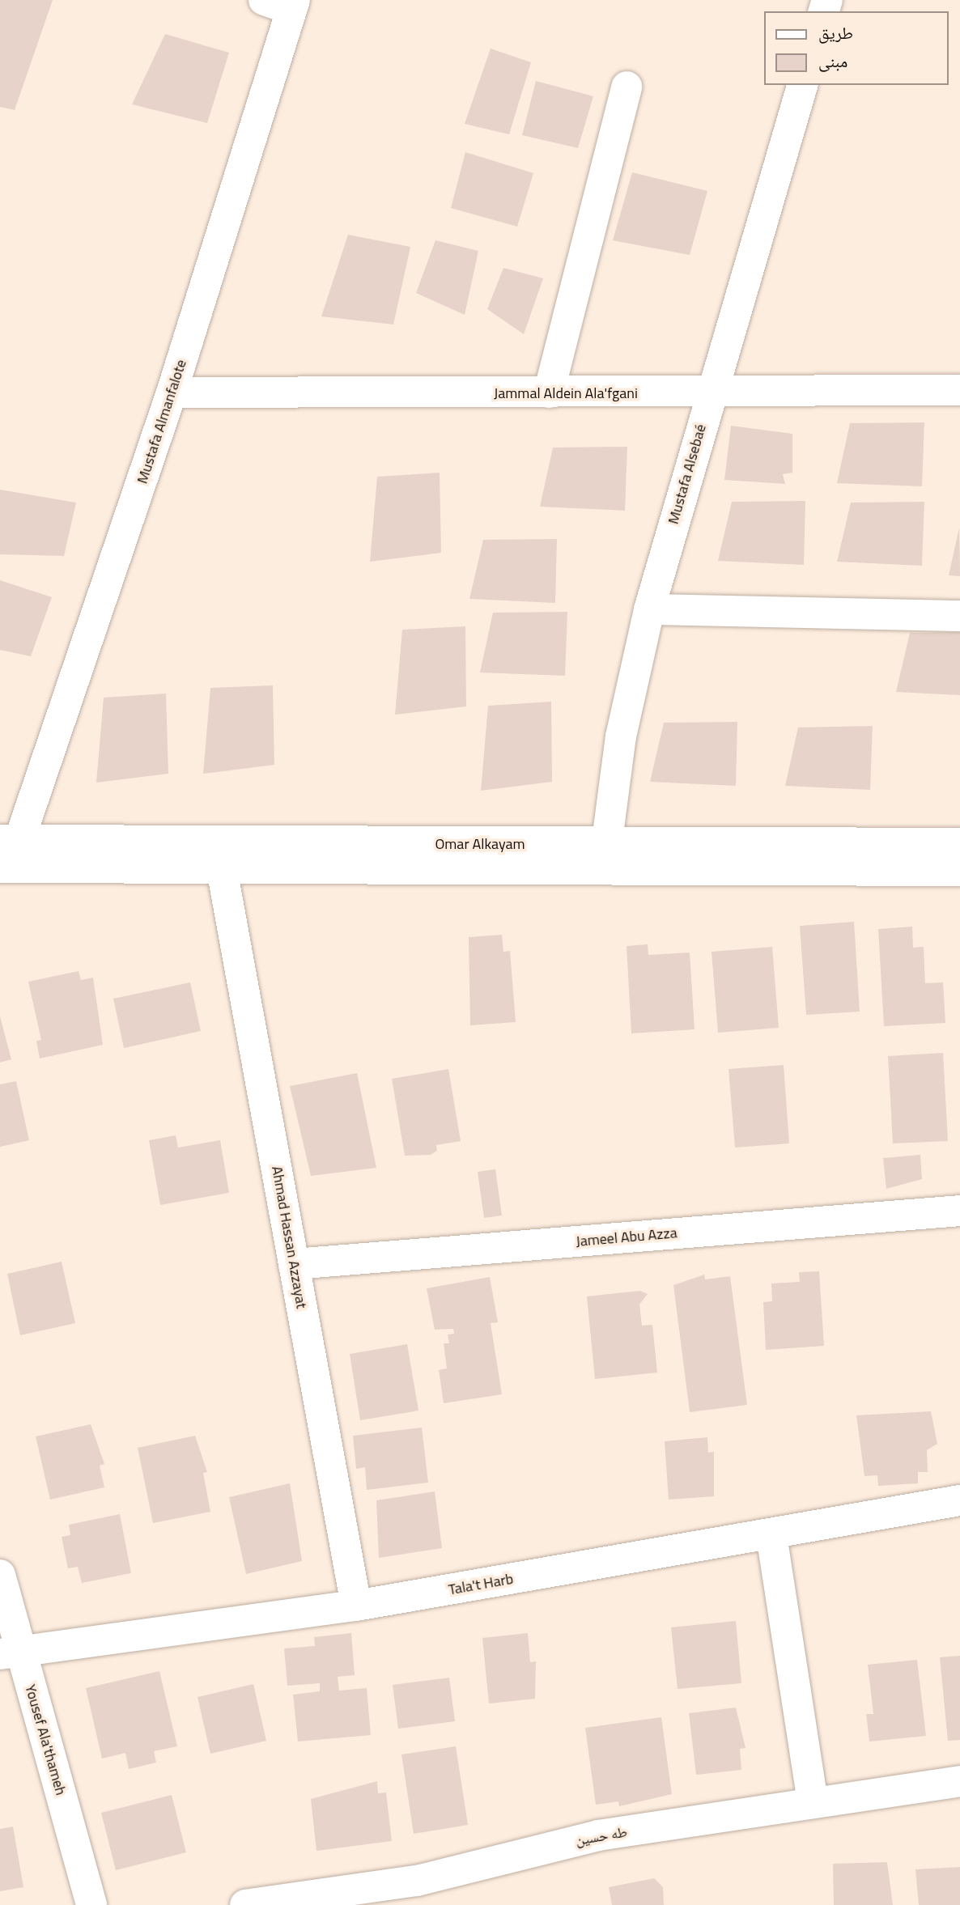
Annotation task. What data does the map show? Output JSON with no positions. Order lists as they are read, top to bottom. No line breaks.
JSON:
{"streets":{"street":["Jammal Aldein Ala'fgani","Mustafa Almanfalote","Mustafa Alsebaé","Omar Alkayam","Ahmad Hassan Azzayat","Jameel Abu Azza","Tala't Harb","Yousef Ala'thameh","طه حسين"]},"crossings":[["Jammal Aldein Ala'fgani","Mustafa Almanfalote"],["Jammal Aldein Ala'fgani","Mustafa Alsebaé"],["Mustafa Almanfalote","Omar Alkayam"],["Mustafa Alsebaé","Omar Alkayam"],["Omar Alkayam","Ahmad Hassan Azzayat"],["Ahmad Hassan Azzayat","Jameel Abu Azza"],["Ahmad Hassan Azzayat","Tala't Harb"],["Tala't Harb","Yousef Ala'thameh"]],"legend":["طريق","مبنى"]}
